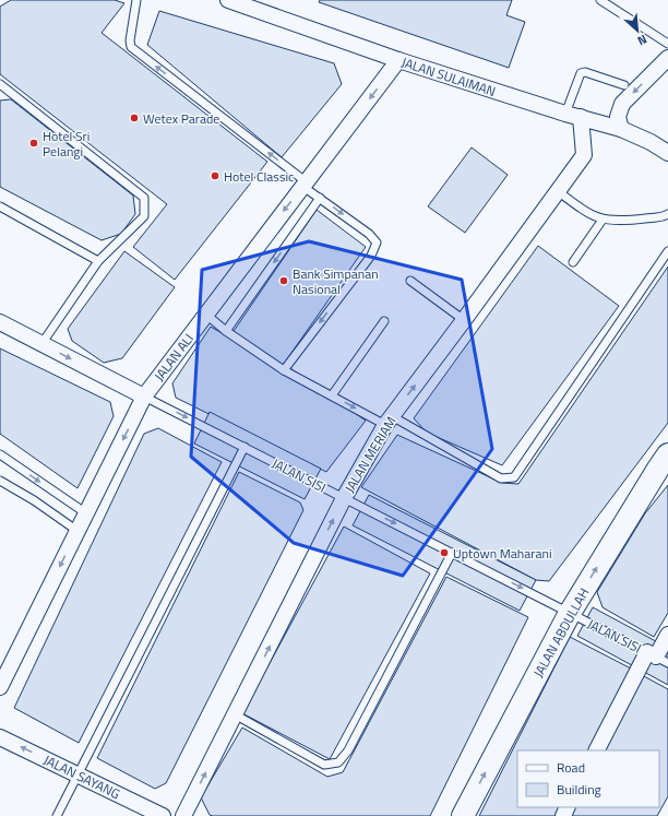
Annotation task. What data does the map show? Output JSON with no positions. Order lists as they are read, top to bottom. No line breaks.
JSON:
{"streets":{"street":["JALAN SULAIMAN","JALAN ALI","JALAN MERIAM","JALAN SISI","JALAN ABDULLAH","JALAN SAYANG"]},"crossings":[["JALAN SULAIMAN","JALAN ALI"],["JALAN SULAIMAN","JALAN MERIAM"],["JALAN ALI","JALAN SISI"],["JALAN MERIAM","JALAN SISI"],["JALAN SISI","JALAN ABDULLAH"]],"one_way":["JALAN ALI","JALAN MERIAM","JALAN SISI","JALAN SAYANG"],"places":["Wetex Parade","Hotel Sri Pelangi","Hotel Classic","Bank Simpanan Nasional","Uptown Maharani"],"legend":["Road","Building"],"north":"bottom right"}
